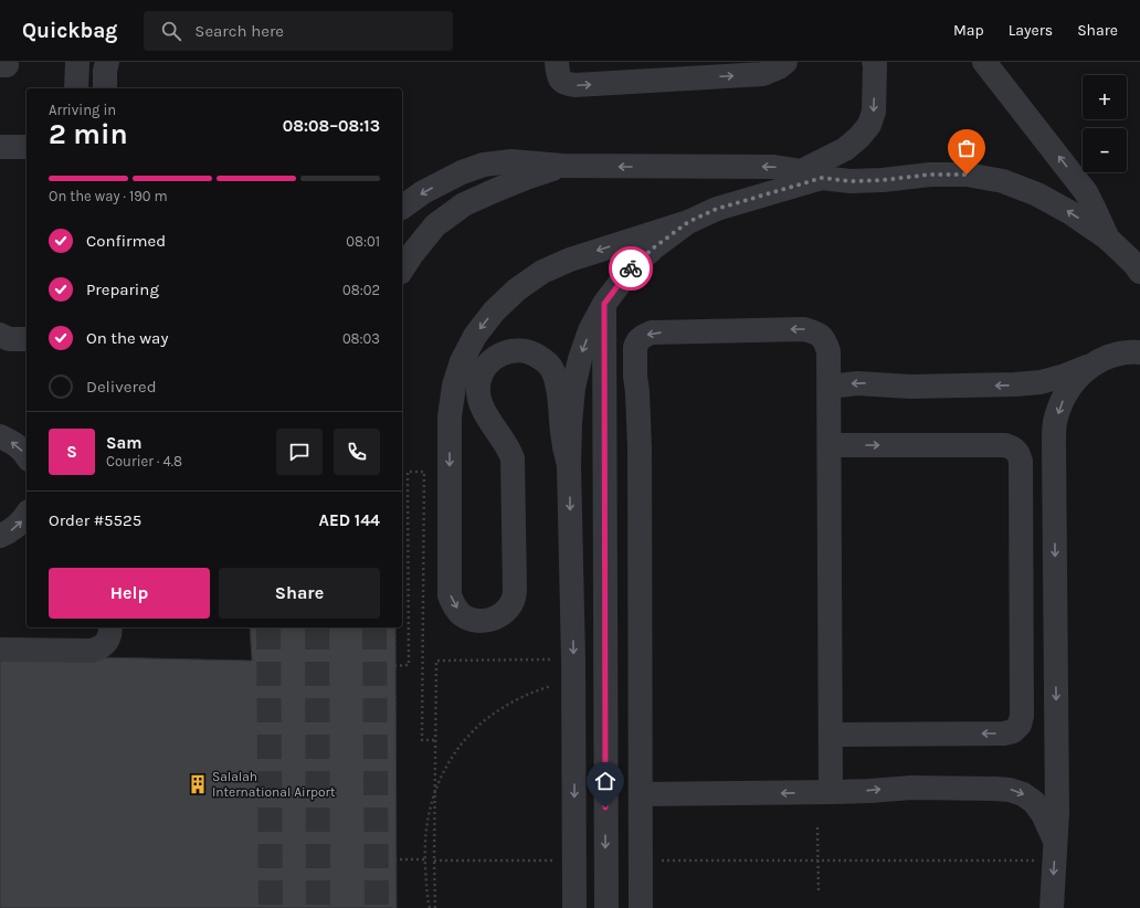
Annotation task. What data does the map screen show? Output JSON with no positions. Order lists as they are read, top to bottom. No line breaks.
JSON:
{"places":{"building":["Salalah International Airport"]},"page":{"header":"Quickbag","search":"Search here","nav":["Map","Layers","Share"],"map_buttons":["+","−"],"heading":["2 min","Arriving in","08:08–08:13"],"panel":["Sam","Courier · 4.8","Order #5525","AED 144"],"bar":"On the way · 190 m","list":[["Confirmed","08:01"],["Preparing","08:02"],["On the way","08:03"],"Delivered"],"round":"S","buttons":["Help","Share"]}}
